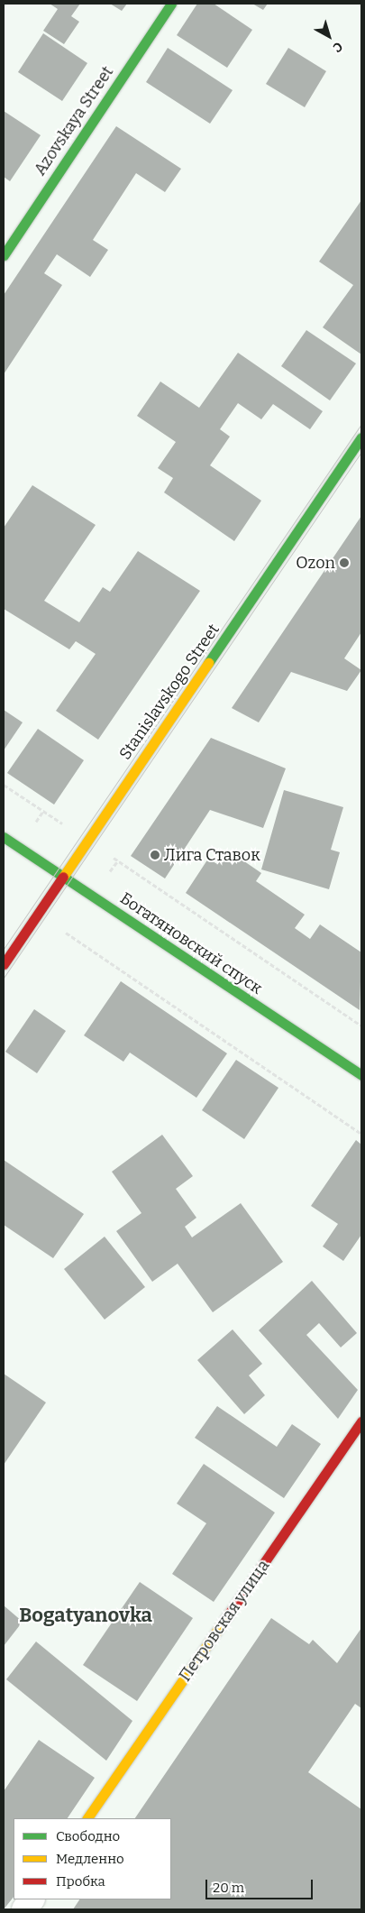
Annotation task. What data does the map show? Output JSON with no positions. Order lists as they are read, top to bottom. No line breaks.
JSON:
{"streets":{"street":["Azovskaya Street","Stanislavskogo Street","Богатяновский спуск","Петровская улица"]},"crossings":[["Stanislavskogo Street","Богатяновский спуск"]],"districts":["Bogatyanovka"],"places":["Ozon","Лига Ставок"],"legend":["Свободно","Медленно","Пробка"],"scale_bar":"20 m","north":"bottom right"}
